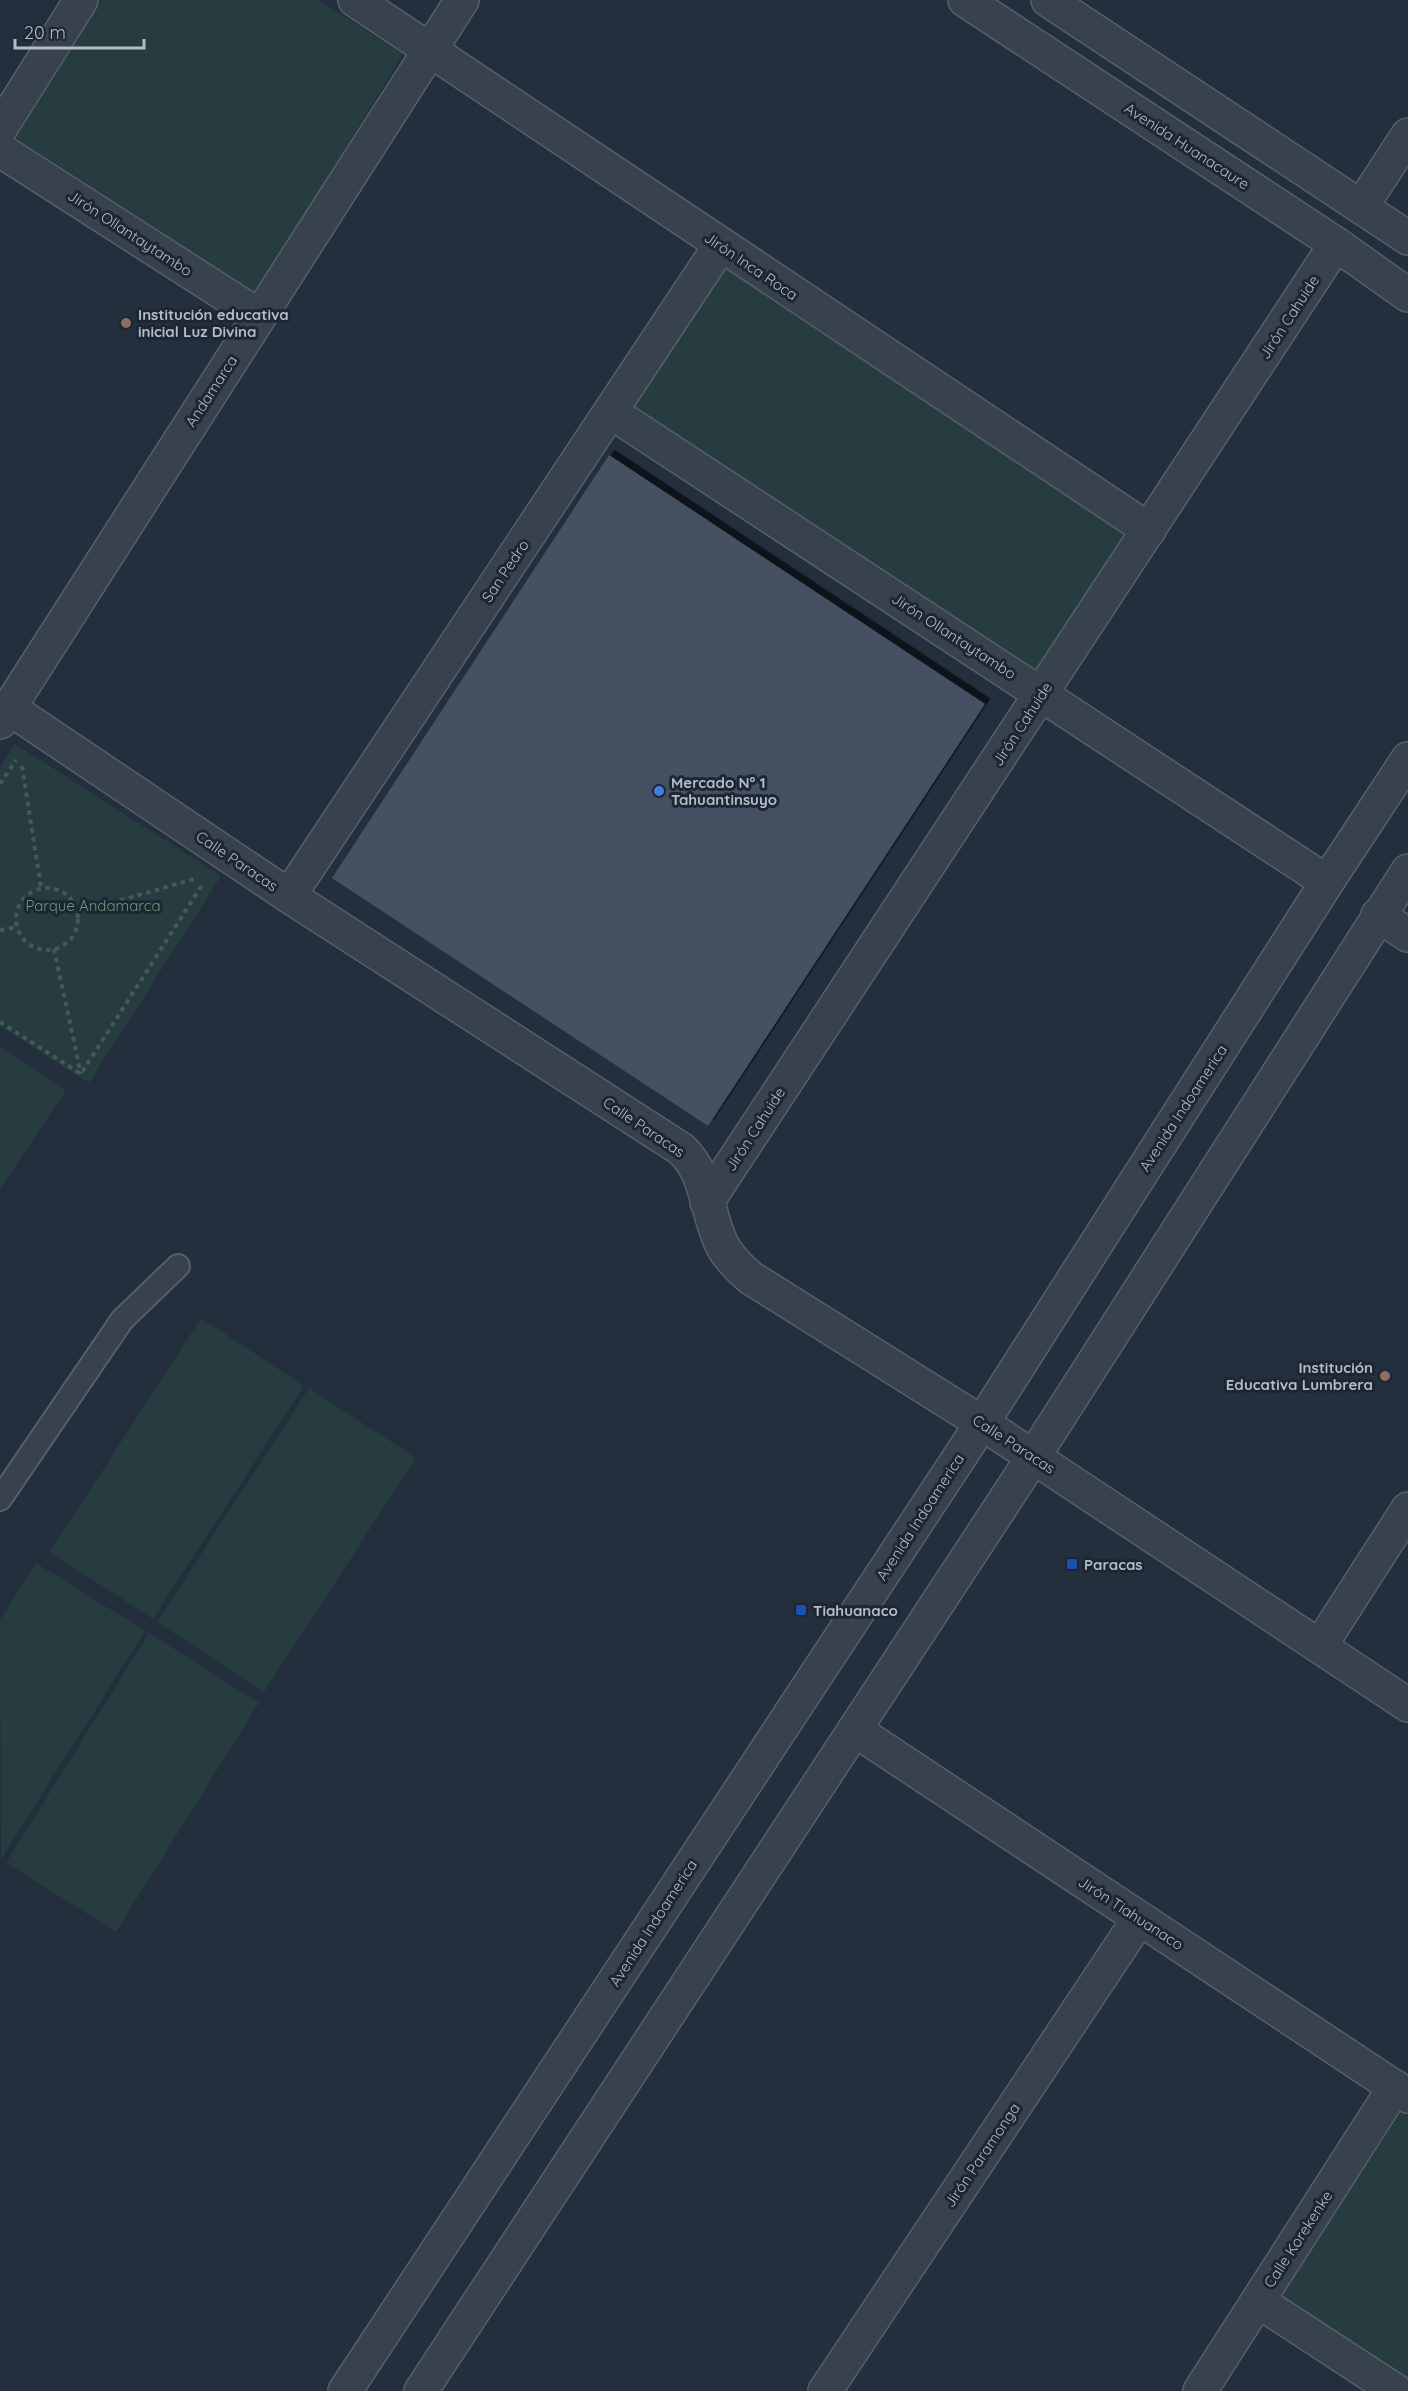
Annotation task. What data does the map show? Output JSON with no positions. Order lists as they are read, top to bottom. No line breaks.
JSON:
{"streets":{"street":["Avenida Huanacaure","Jirón Ollantaytambo","Jirón Inca Roca","Jirón Cahuide","Andamarca","San Pedro","Calle Paracas","Avenida Indoamerica","Jirón Tiahuanaco","Jirón Paramonga","Calle Korekenke"]},"crossings":[["Avenida Huanacaure","Jirón Cahuide"],["Jirón Ollantaytambo","Jirón Cahuide"],["Jirón Ollantaytambo","Andamarca"],["Jirón Ollantaytambo","San Pedro"],["Jirón Ollantaytambo","Avenida Indoamerica"],["Jirón Inca Roca","Jirón Cahuide"],["Jirón Inca Roca","Andamarca"],["Jirón Inca Roca","San Pedro"],["Jirón Cahuide","Calle Paracas"],["Andamarca","Calle Paracas"],["San Pedro","Calle Paracas"],["Calle Paracas","Avenida Indoamerica"],["Jirón Tiahuanaco","Jirón Paramonga"],["Jirón Tiahuanaco","Calle Korekenke"]],"parks":["Parque Andamarca"],"places":{"other":["Institución educativa inicial Luz Divina","Mercado N° 1 Tahuantinsuyo","Institución Educativa Lumbrera"],"transit":["Paracas","Tiahuanaco"]},"scale_bar":"20 m"}
